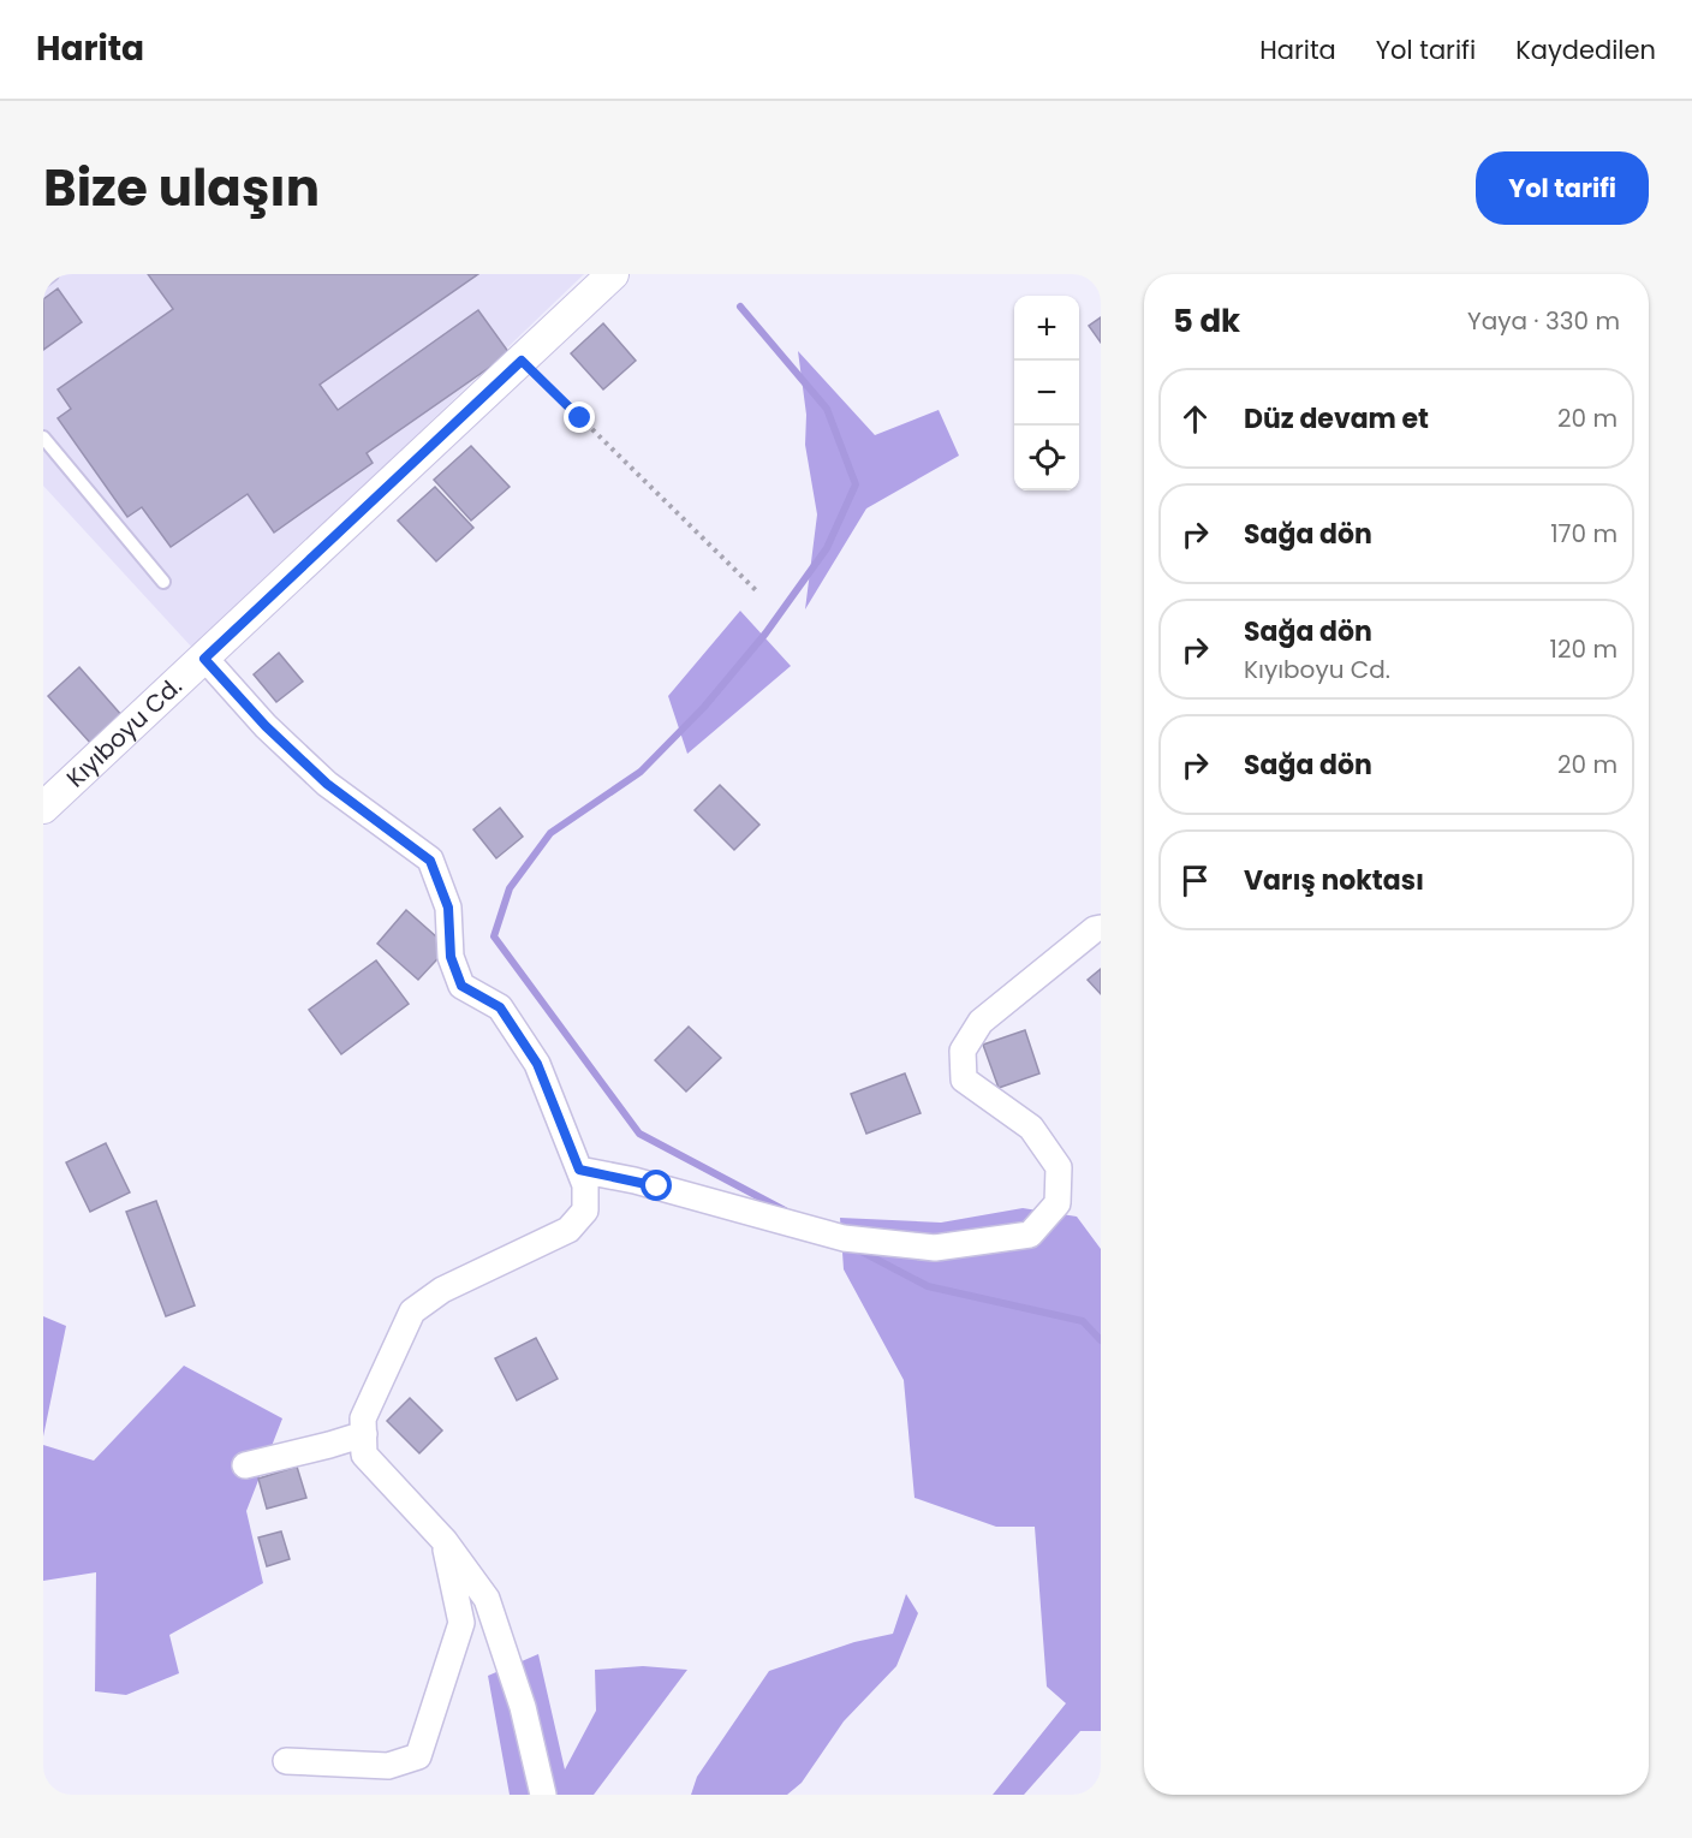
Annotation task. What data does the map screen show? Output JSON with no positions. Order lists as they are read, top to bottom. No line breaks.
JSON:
{"streets":{"street":["Kıyıboyu Cd."]},"page":{"header":"Harita","nav":["Harita","Yol tarifi","Kaydedilen"],"title":"Bize ulaşın","buttons":"Yol tarifi","heading":["5 dk","Yaya · 330 m"],"map_buttons":["+","−"],"list":[["Düz devam et","20 m"],["Sağa dön","170 m"],["Sağa dön","Kıyıboyu Cd.","120 m"],["Sağa dön","20 m"],"Varış noktası"]}}
